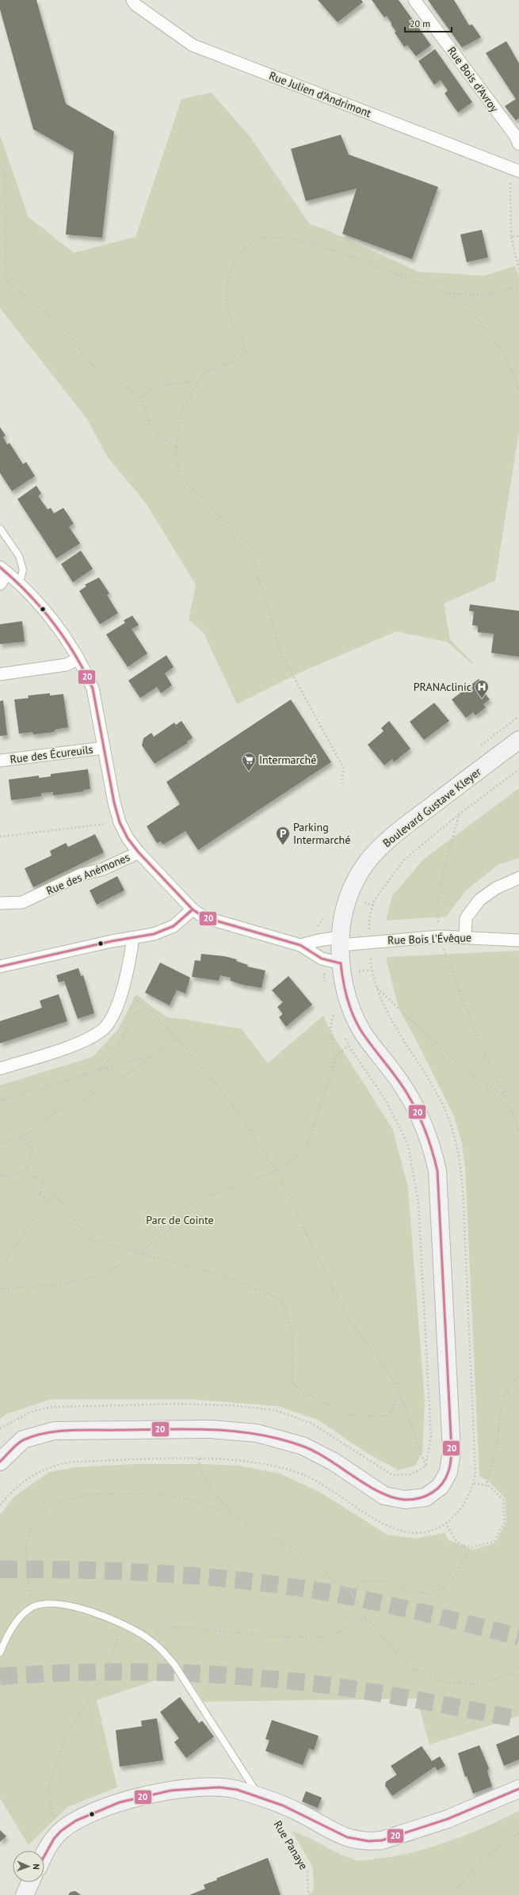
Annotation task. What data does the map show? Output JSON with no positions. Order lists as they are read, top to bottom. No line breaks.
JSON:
{"streets":{"street":["Rue Bois d'Avroy","Rue Julien d'Andrimont","Rue des Écureuils","Boulevard Gustave Kleyer","Rue des Anémones","Rue Bois l'Évêque"],"path":["Rue Panaye"]},"crossings":[["Boulevard Gustave Kleyer","Rue Bois l'Évêque"]],"parks":["Parc de Cointe"],"places":{"hospital":["PRANAclinic"],"supermarket":["Intermarché"],"parking":["Parking Intermarché"]},"lines":["transit line 20"],"scale_bar":"20 m","north":"right"}
